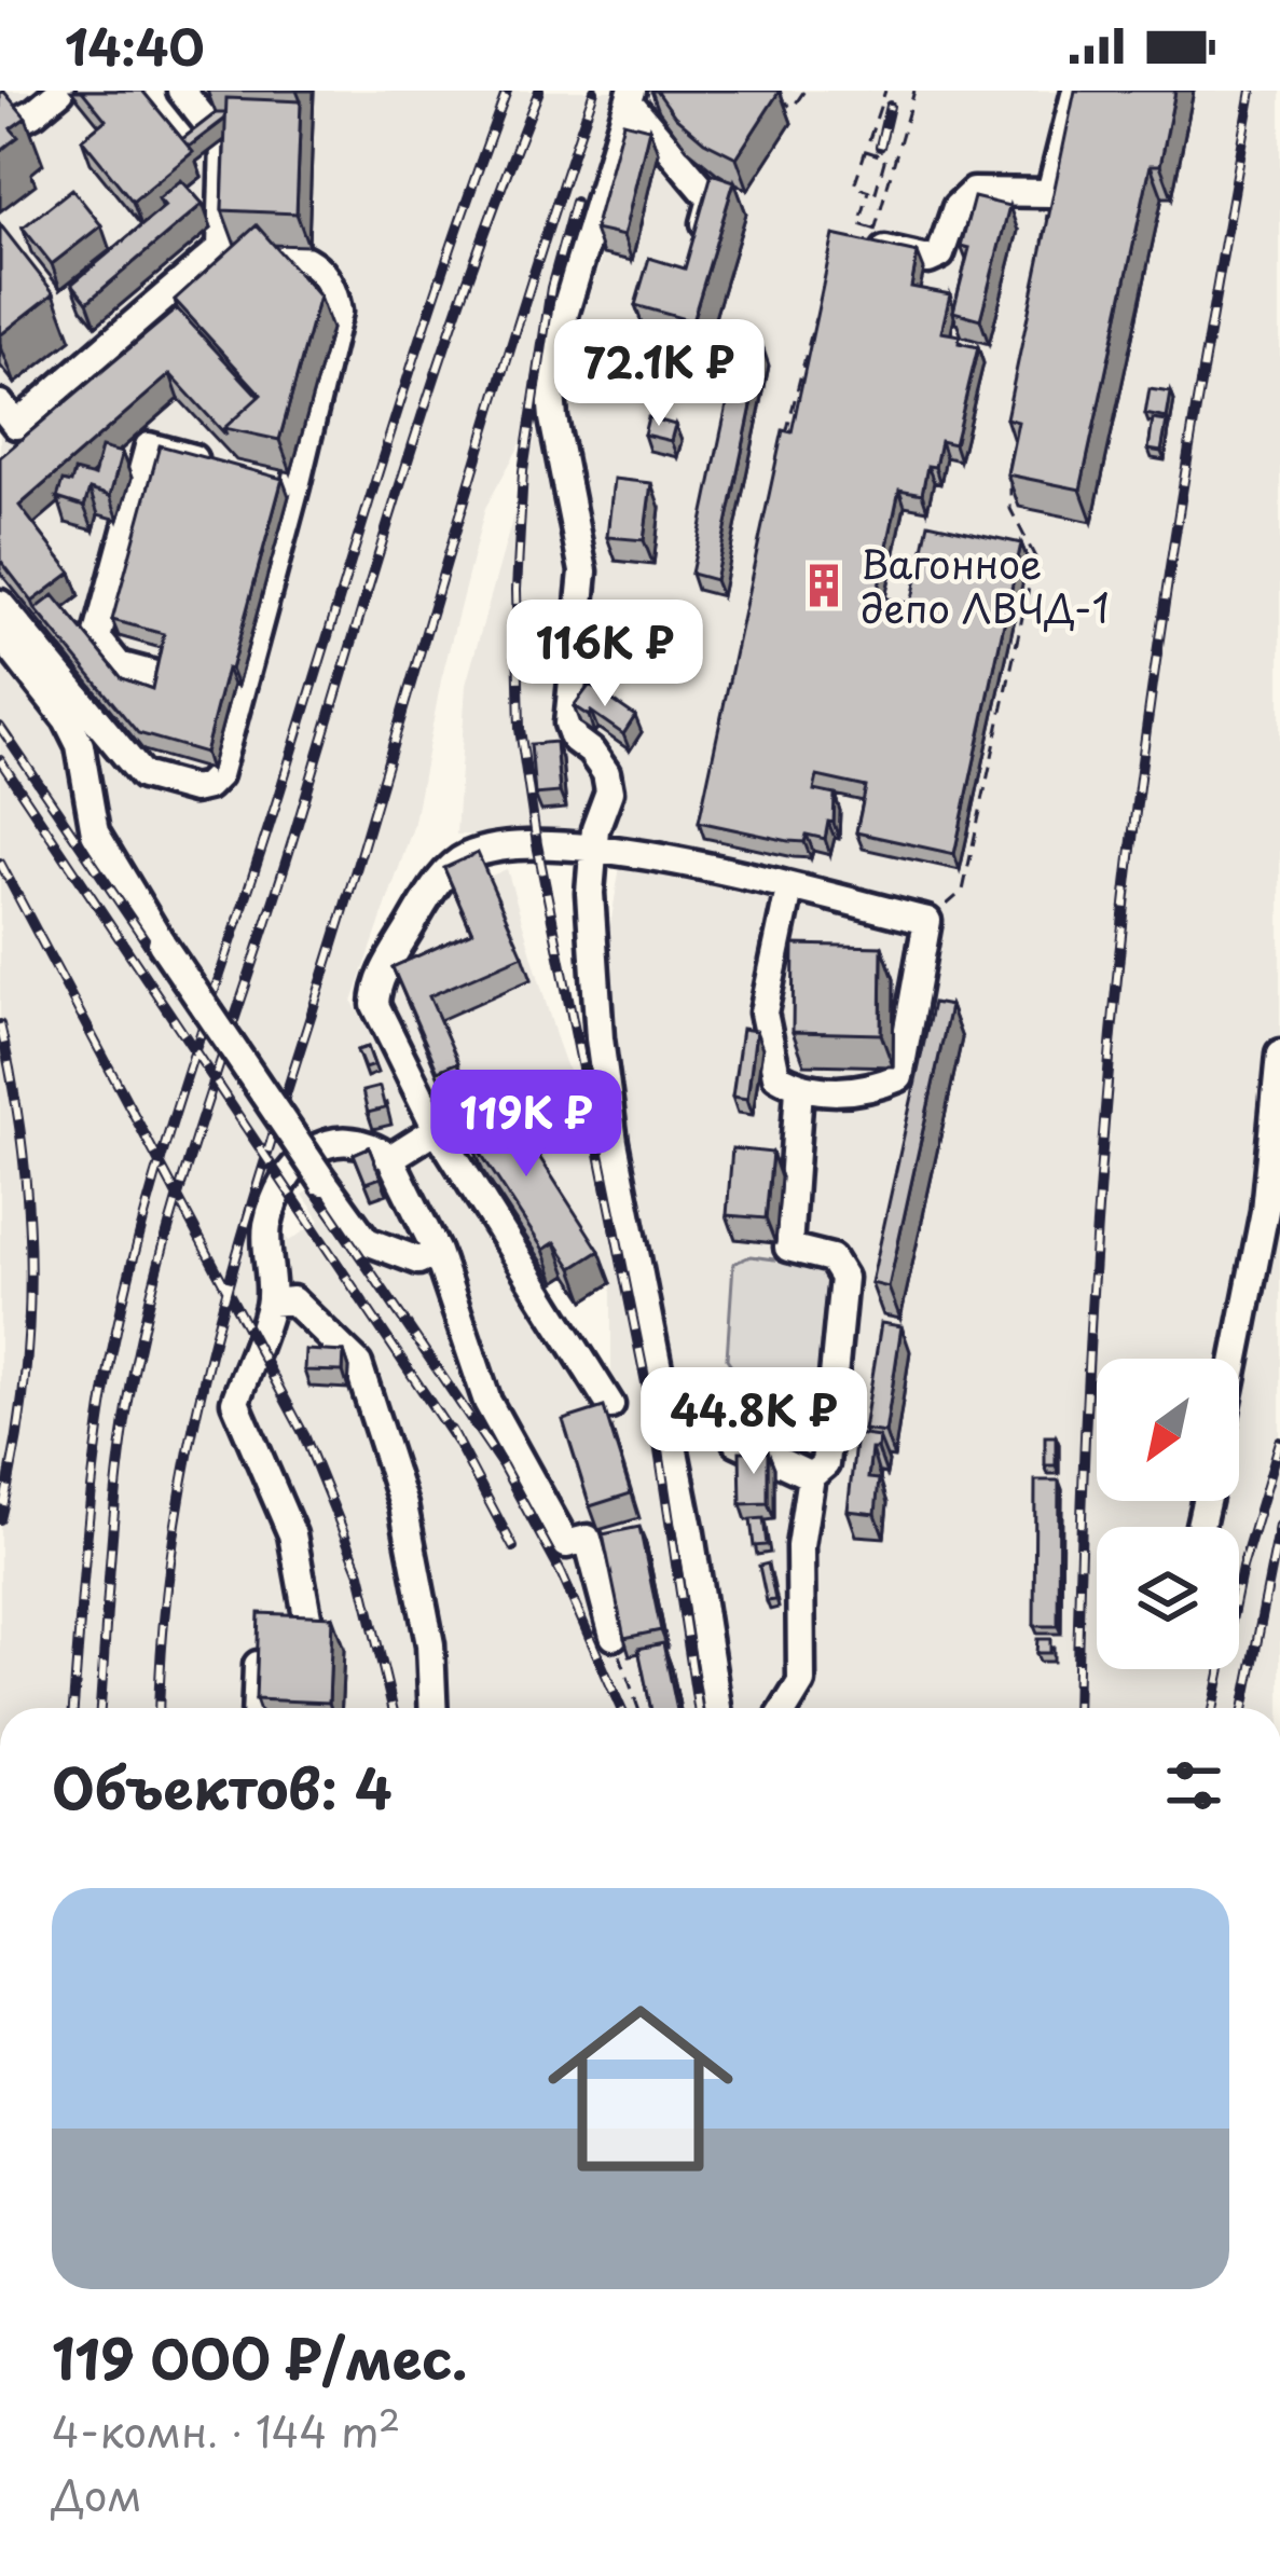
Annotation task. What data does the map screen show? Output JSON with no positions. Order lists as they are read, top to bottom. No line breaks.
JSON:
{"places":{"building":["Вагонное депо ЛВЧД-1"]},"north":"bottom left","page":{"status":"14:40","price":["72.1K ₽","116K ₽","119K ₽","44.8K ₽"],"heading":"Объектов: 4","list":[{"name":"119 000 ₽/мес.","note":"4-комн. · 144 m² · Дом"}]}}
